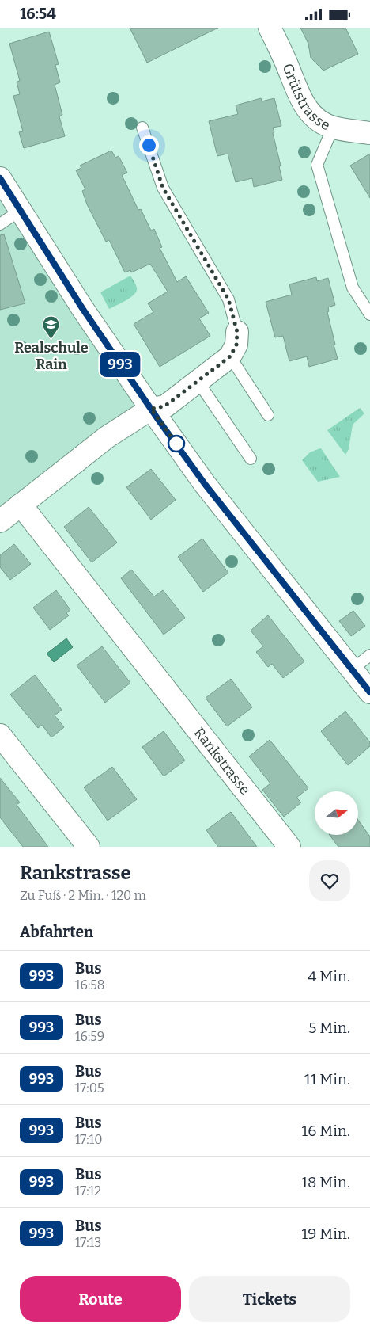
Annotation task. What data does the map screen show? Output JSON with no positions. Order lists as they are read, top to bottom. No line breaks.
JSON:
{"streets":{"street":["Grütstrasse","Rankstrasse"]},"places":{"school or university":["Realschule Rain"]},"lines":["bus line 993"],"north":"right","page":{"status":"16:54","on_map":"993","heading":[["Rankstrasse","Zu Fuß · 2 Min. · 120 m"],"Abfahrten"],"list":[{"mark":"993","name":"Bus","note":"16:58","value":"4 Min."},{"mark":"993","name":"Bus","note":"16:59","value":"5 Min."},{"mark":"993","name":"Bus","note":"17:05","value":"11 Min."},{"mark":"993","name":"Bus","note":"17:10","value":"16 Min."},{"mark":"993","name":"Bus","note":"17:12","value":"18 Min."},{"mark":"993","name":"Bus","note":"17:13","value":"19 Min."}],"buttons":["Route","Tickets"]}}
